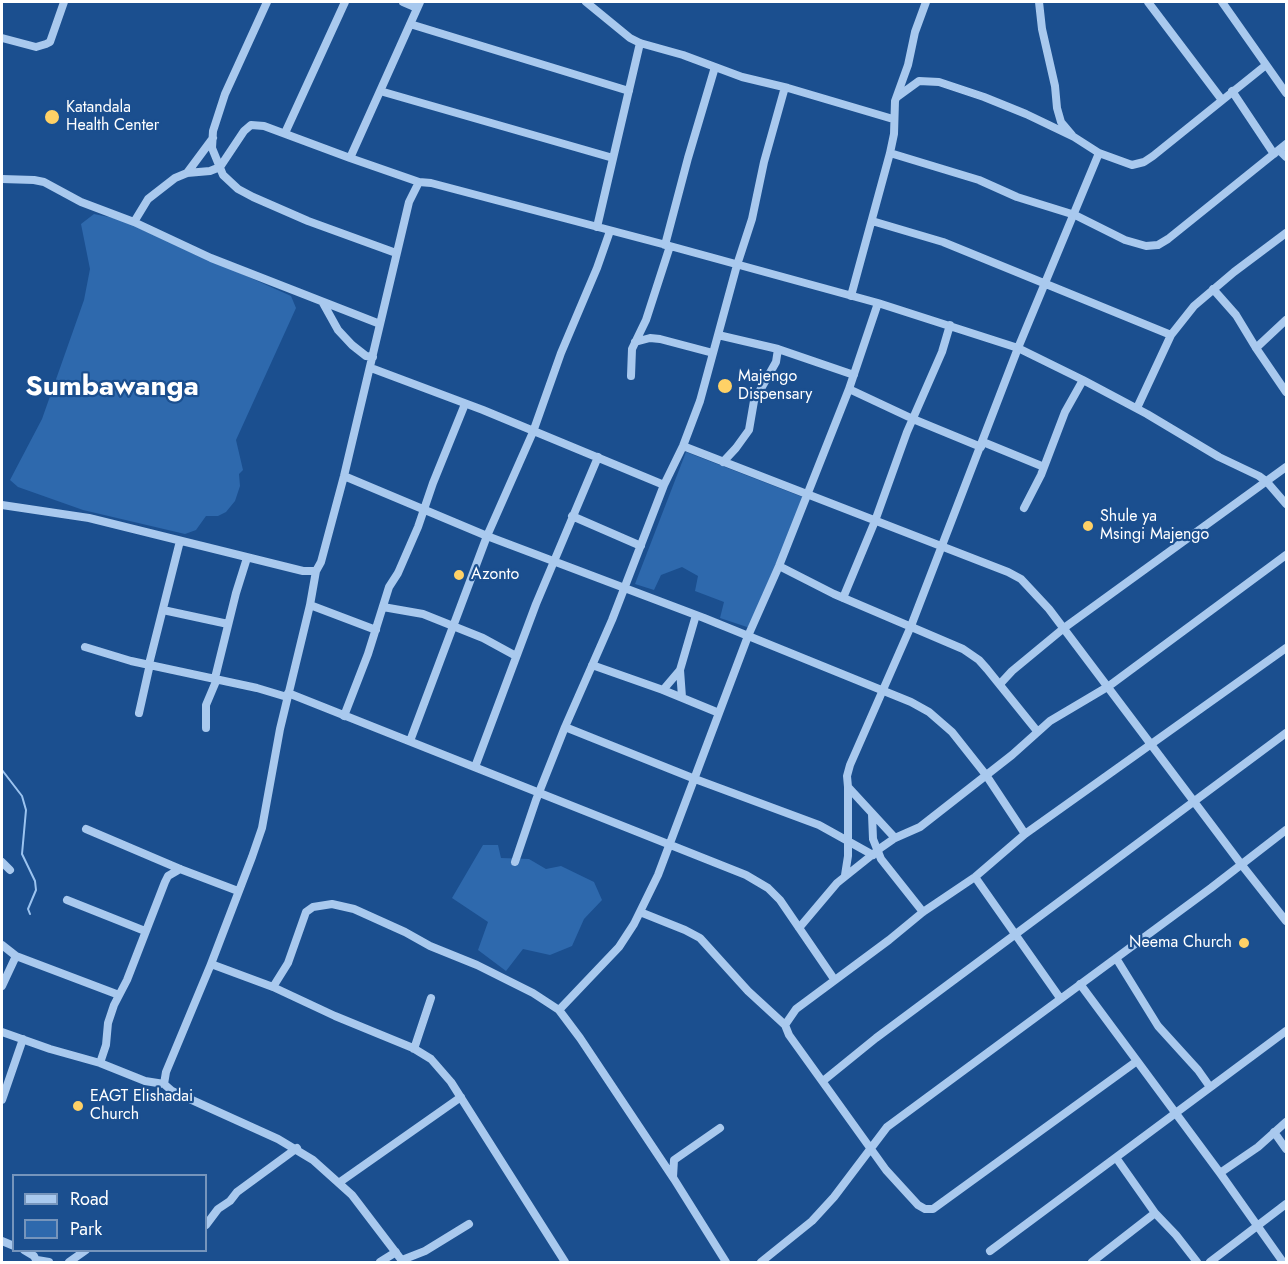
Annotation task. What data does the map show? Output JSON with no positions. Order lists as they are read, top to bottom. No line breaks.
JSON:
{"districts":["Sumbawanga"],"places":["Katandala Health Center","Majengo Dispensary","Shule ya Msingi Majengo","Azonto","Neema Church","EAGT Elishadai Church"],"legend":["Road","Park"]}
